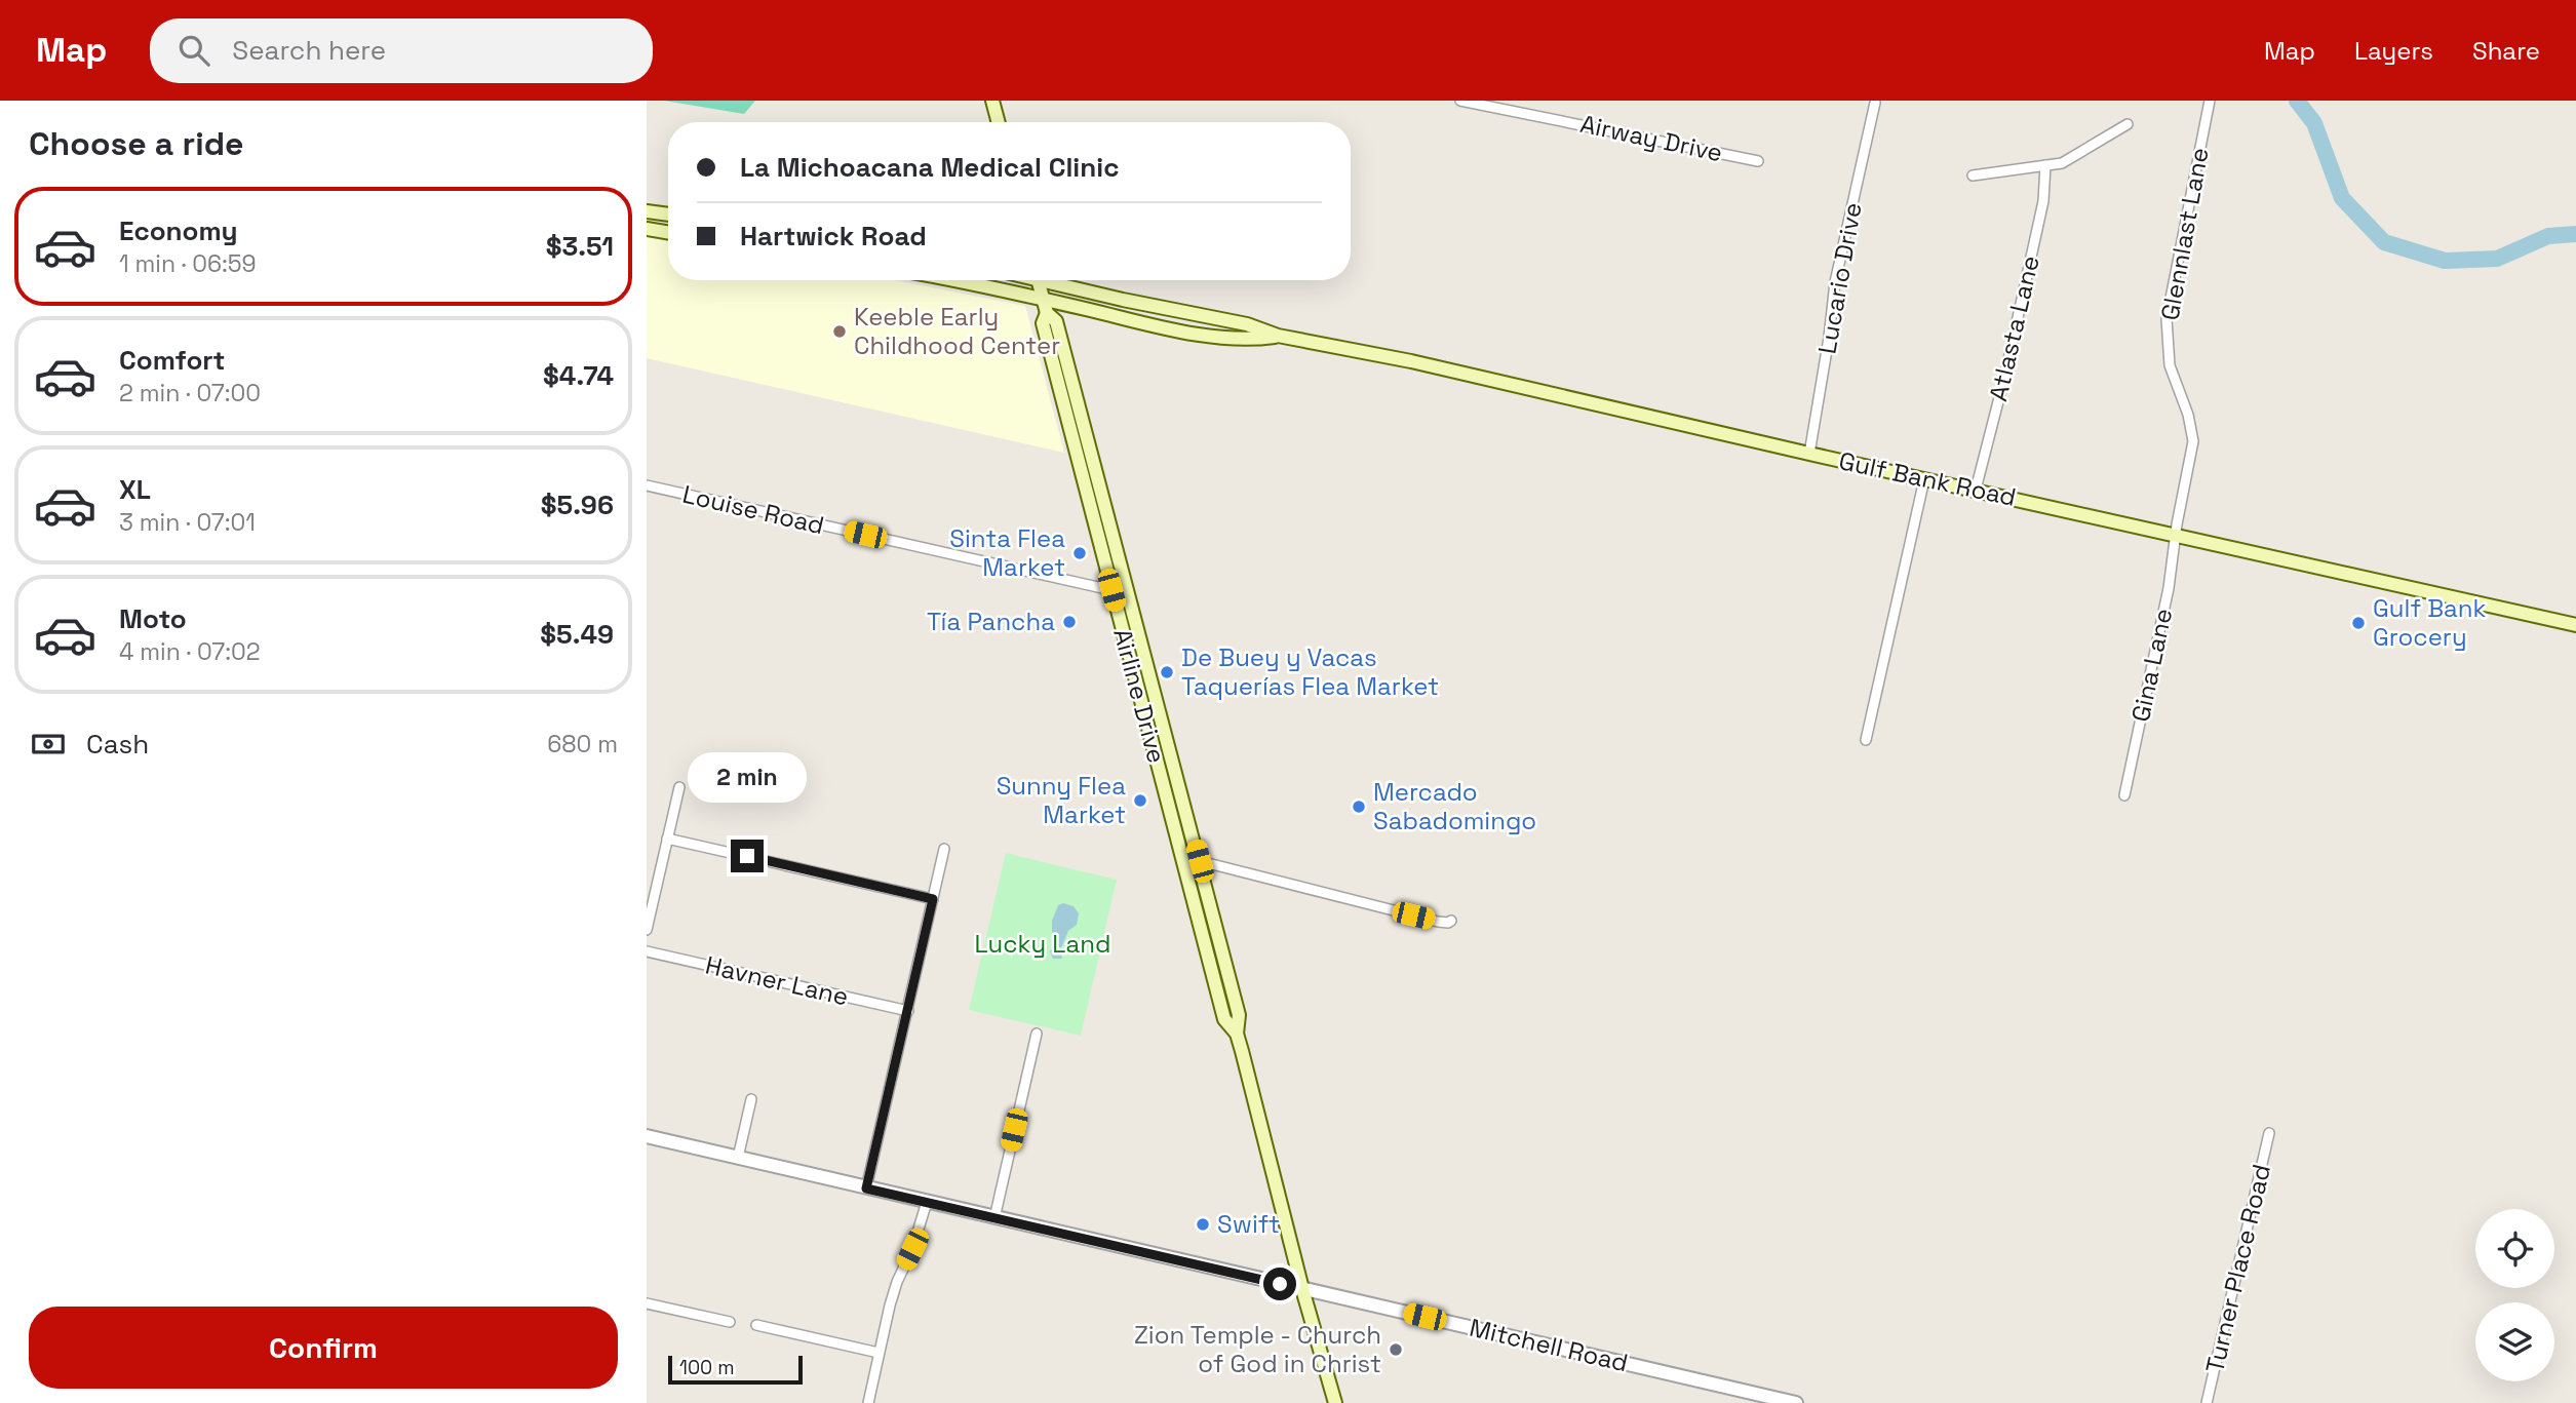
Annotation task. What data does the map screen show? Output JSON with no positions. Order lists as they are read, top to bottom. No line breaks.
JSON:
{"streets":{"main road":["Gulf Bank Road","Airline Drive"],"street":["Airway Drive","Glennlast Lane","Lucario Drive","Atlasta Lane","Louise Road","Gina Lane","Havner Lane","Turner Place Road","Mitchell Road"]},"crossings":[["Glennlast Lane","Gulf Bank Road"],["Glennlast Lane","Gina Lane"],["Lucario Drive","Gulf Bank Road"],["Atlasta Lane","Gulf Bank Road"],["Gulf Bank Road","Gina Lane"],["Gulf Bank Road","Airline Drive"],["Louise Road","Airline Drive"],["Airline Drive","Mitchell Road"]],"parks":["Lucky Land"],"places":["Keeble Early Childhood Center","Sinta Flea Market","Tía Pancha","Gulf Bank Grocery","De Buey y Vacas Taquerías Flea Market","Sunny Flea Market","Mercado Sabadomingo","Swift","Zion Temple - Church of God in Christ"],"scale_bar":"100 m","page":{"header":"Map","search":"Search here","nav":["Map","Layers","Share"],"heading":"Choose a ride","banner":["La Michoacana Medical Clinic","Hartwick Road"],"list":[{"name":"Economy","note":"1 min · 06:59","value":"$3.51"},{"name":"Comfort","note":"2 min · 07:00","value":"$4.74"},{"name":"XL","note":"3 min · 07:01","value":"$5.96"},{"name":"Moto","note":"4 min · 07:02","value":"$5.49"}],"pay":["Cash","680 m"],"bubble":"2 min","buttons":"Confirm","scale":"100 m"}}
